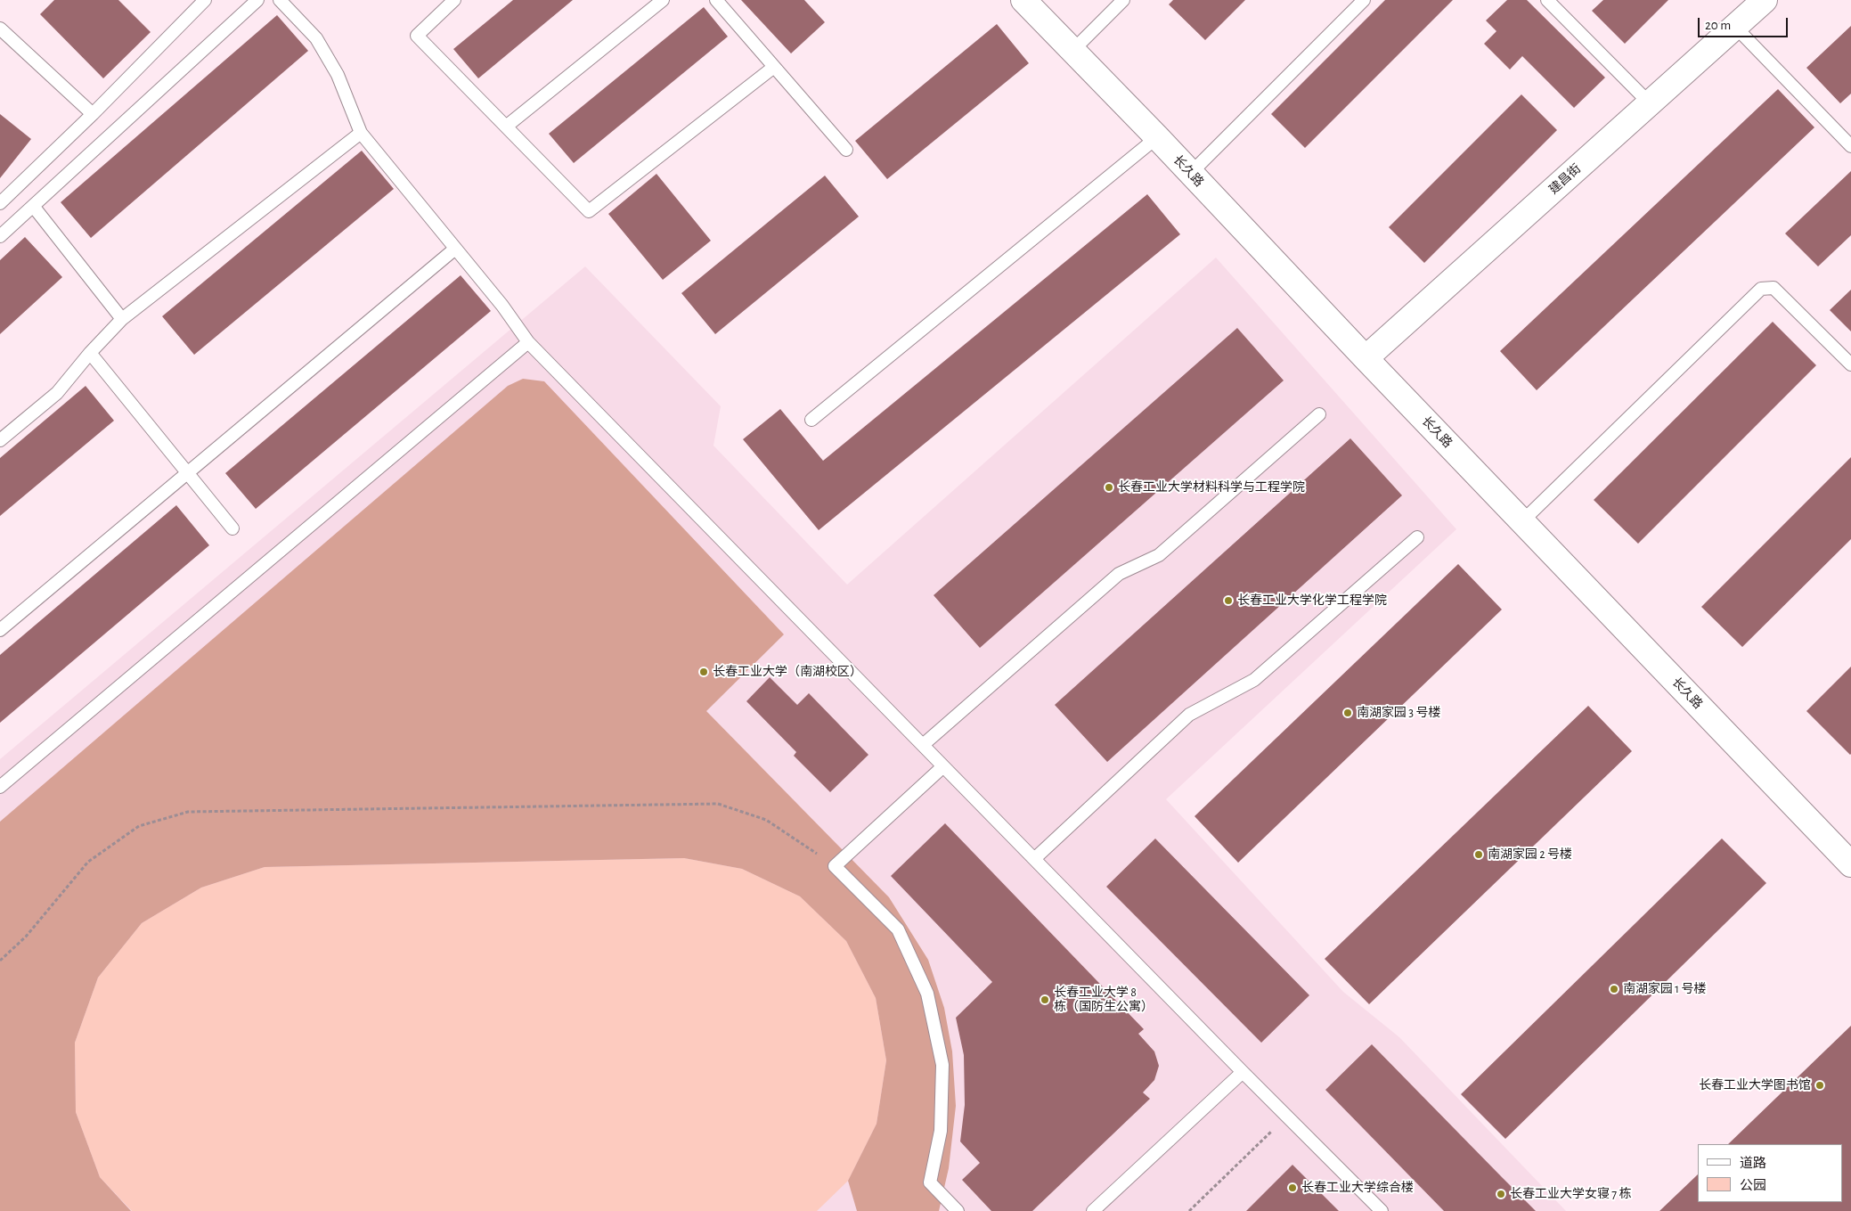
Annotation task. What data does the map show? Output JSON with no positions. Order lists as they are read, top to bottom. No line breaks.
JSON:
{"streets":{"street":["长久路","建昌街"]},"crossings":[["长久路","建昌街"]],"places":["长春工业大学材料科学与工程学院","长春工业大学化学工程学院","长春工业大学（南湖校区）","南湖家园 3 号楼","南湖家园 2 号楼","南湖家园 1 号楼","长春工业大学 8 栋（国防生公寓）","长春工业大学图书馆","长春工业大学综合楼","长春工业大学女寝 7 栋"],"legend":["道路","公园"],"scale_bar":"20 m"}
